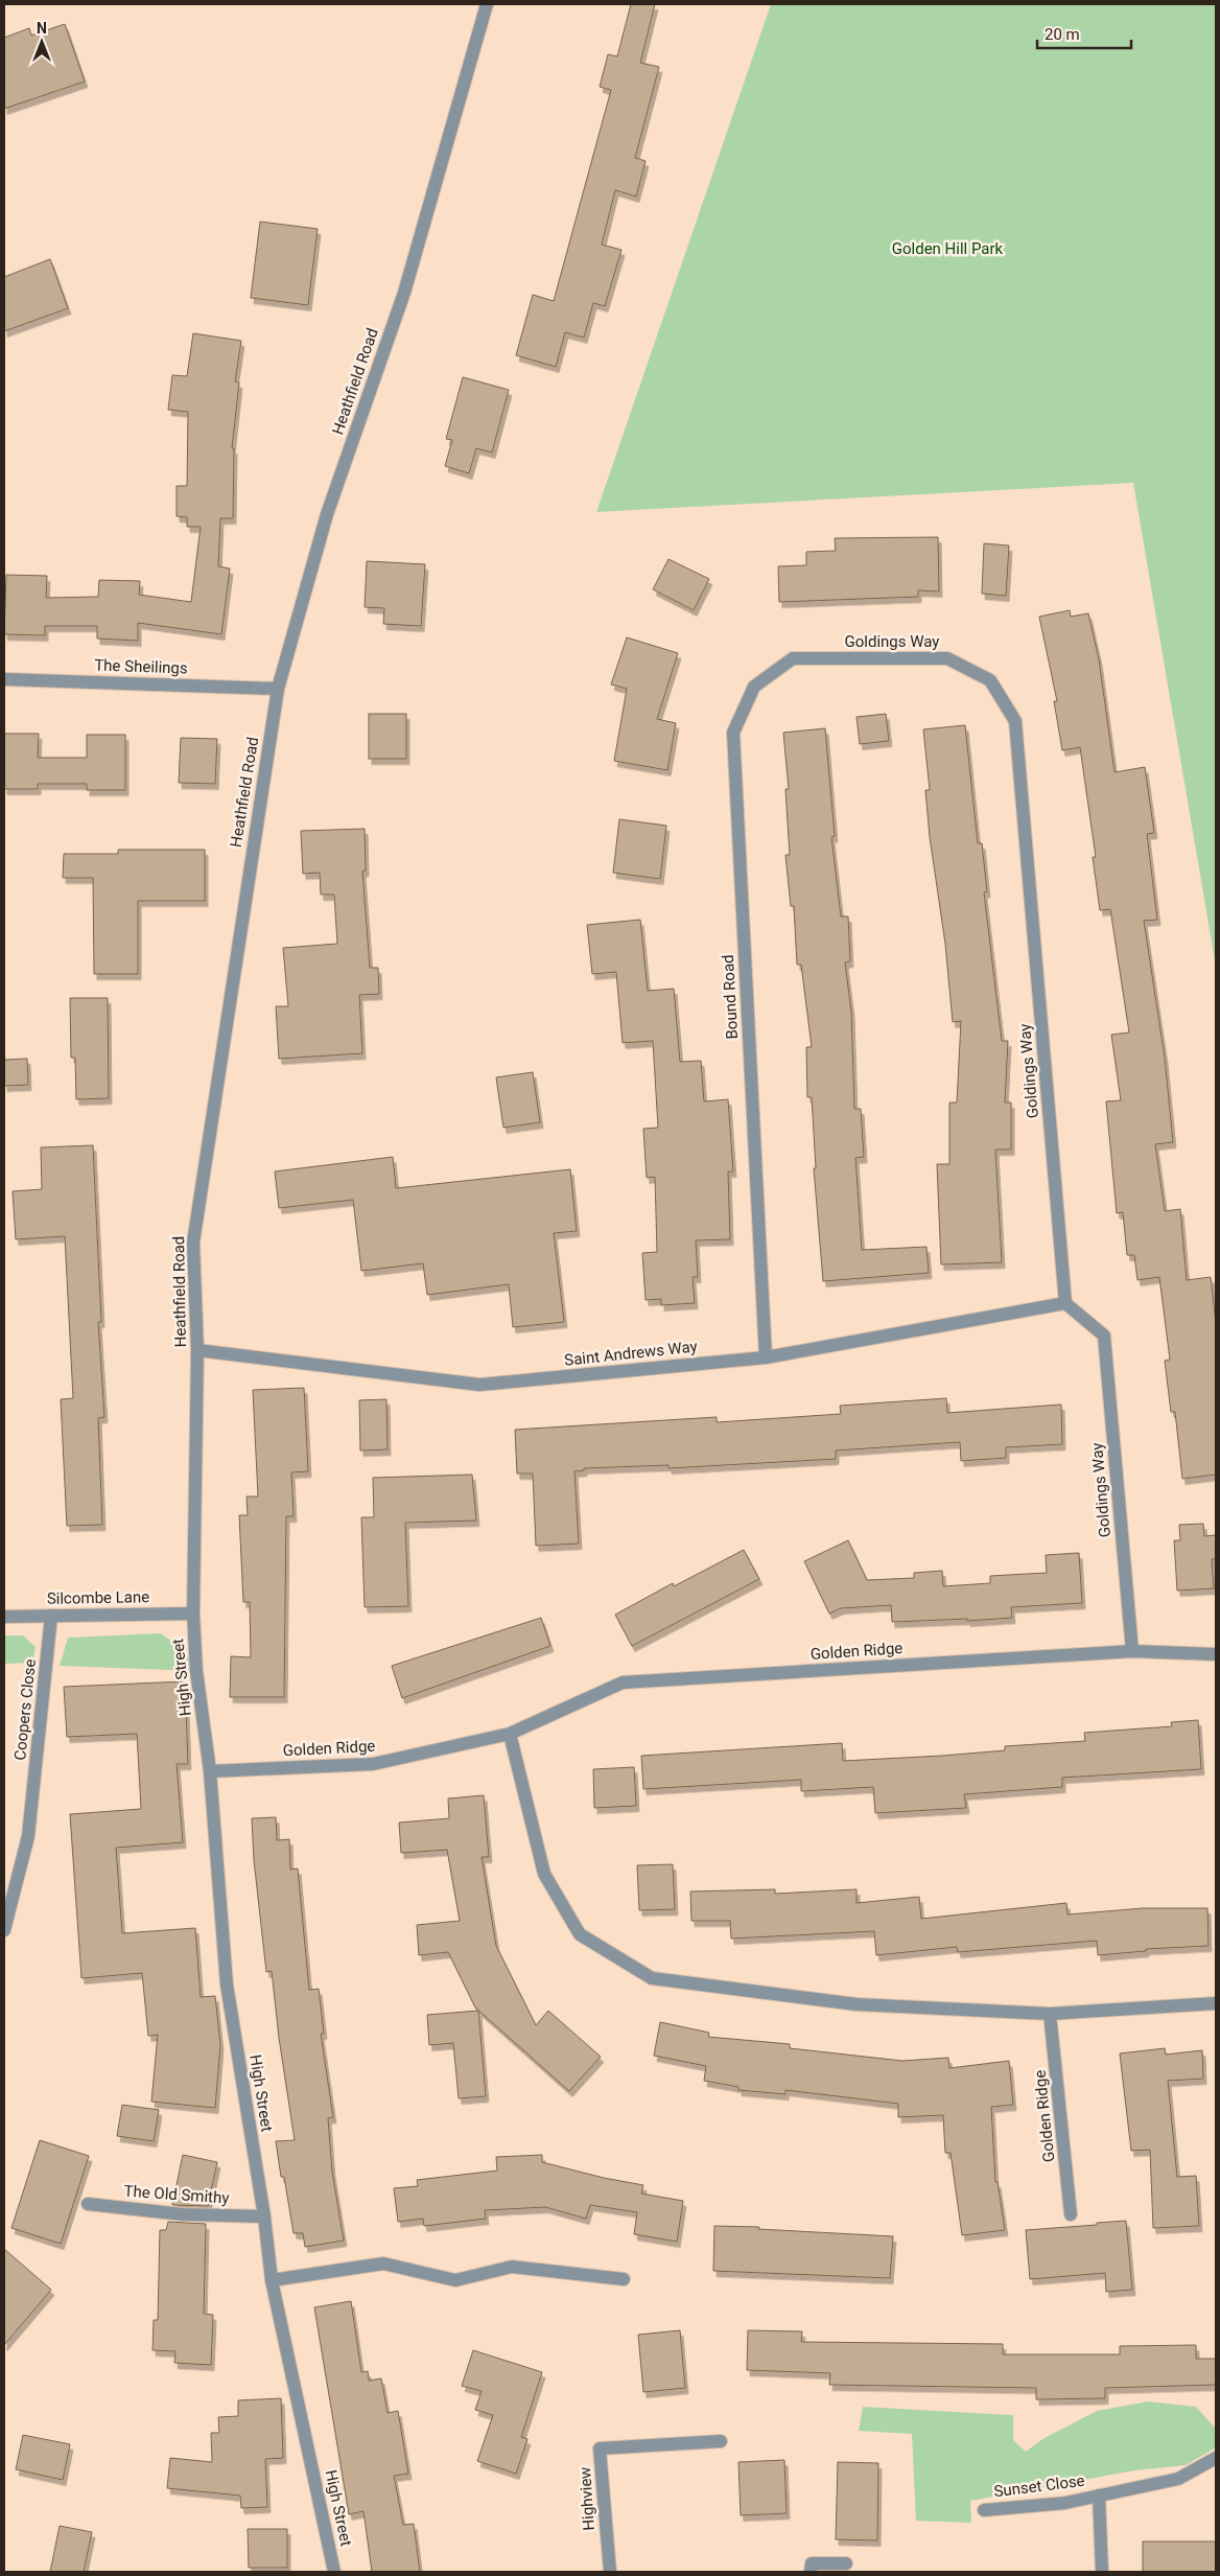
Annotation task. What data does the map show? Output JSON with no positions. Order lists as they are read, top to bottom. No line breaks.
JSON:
{"streets":{"street":["Heathfield Road","Goldings Way","The Sheilings","Bound Road","Saint Andrews Way","Silcombe Lane","Golden Ridge","High Street","Coopers Close","The Old Smithy","Sunset Close","Highview"]},"crossings":[["Heathfield Road","The Sheilings"],["Heathfield Road","Saint Andrews Way"],["Heathfield Road","Silcombe Lane"],["Heathfield Road","High Street"],["Goldings Way","Bound Road"],["Goldings Way","Saint Andrews Way"],["Goldings Way","Golden Ridge"],["Bound Road","Saint Andrews Way"],["Silcombe Lane","High Street"],["Silcombe Lane","Coopers Close"],["Golden Ridge","High Street"],["High Street","The Old Smithy"]],"parks":["Golden Hill Park"],"scale_bar":"20 m","north":"top"}
